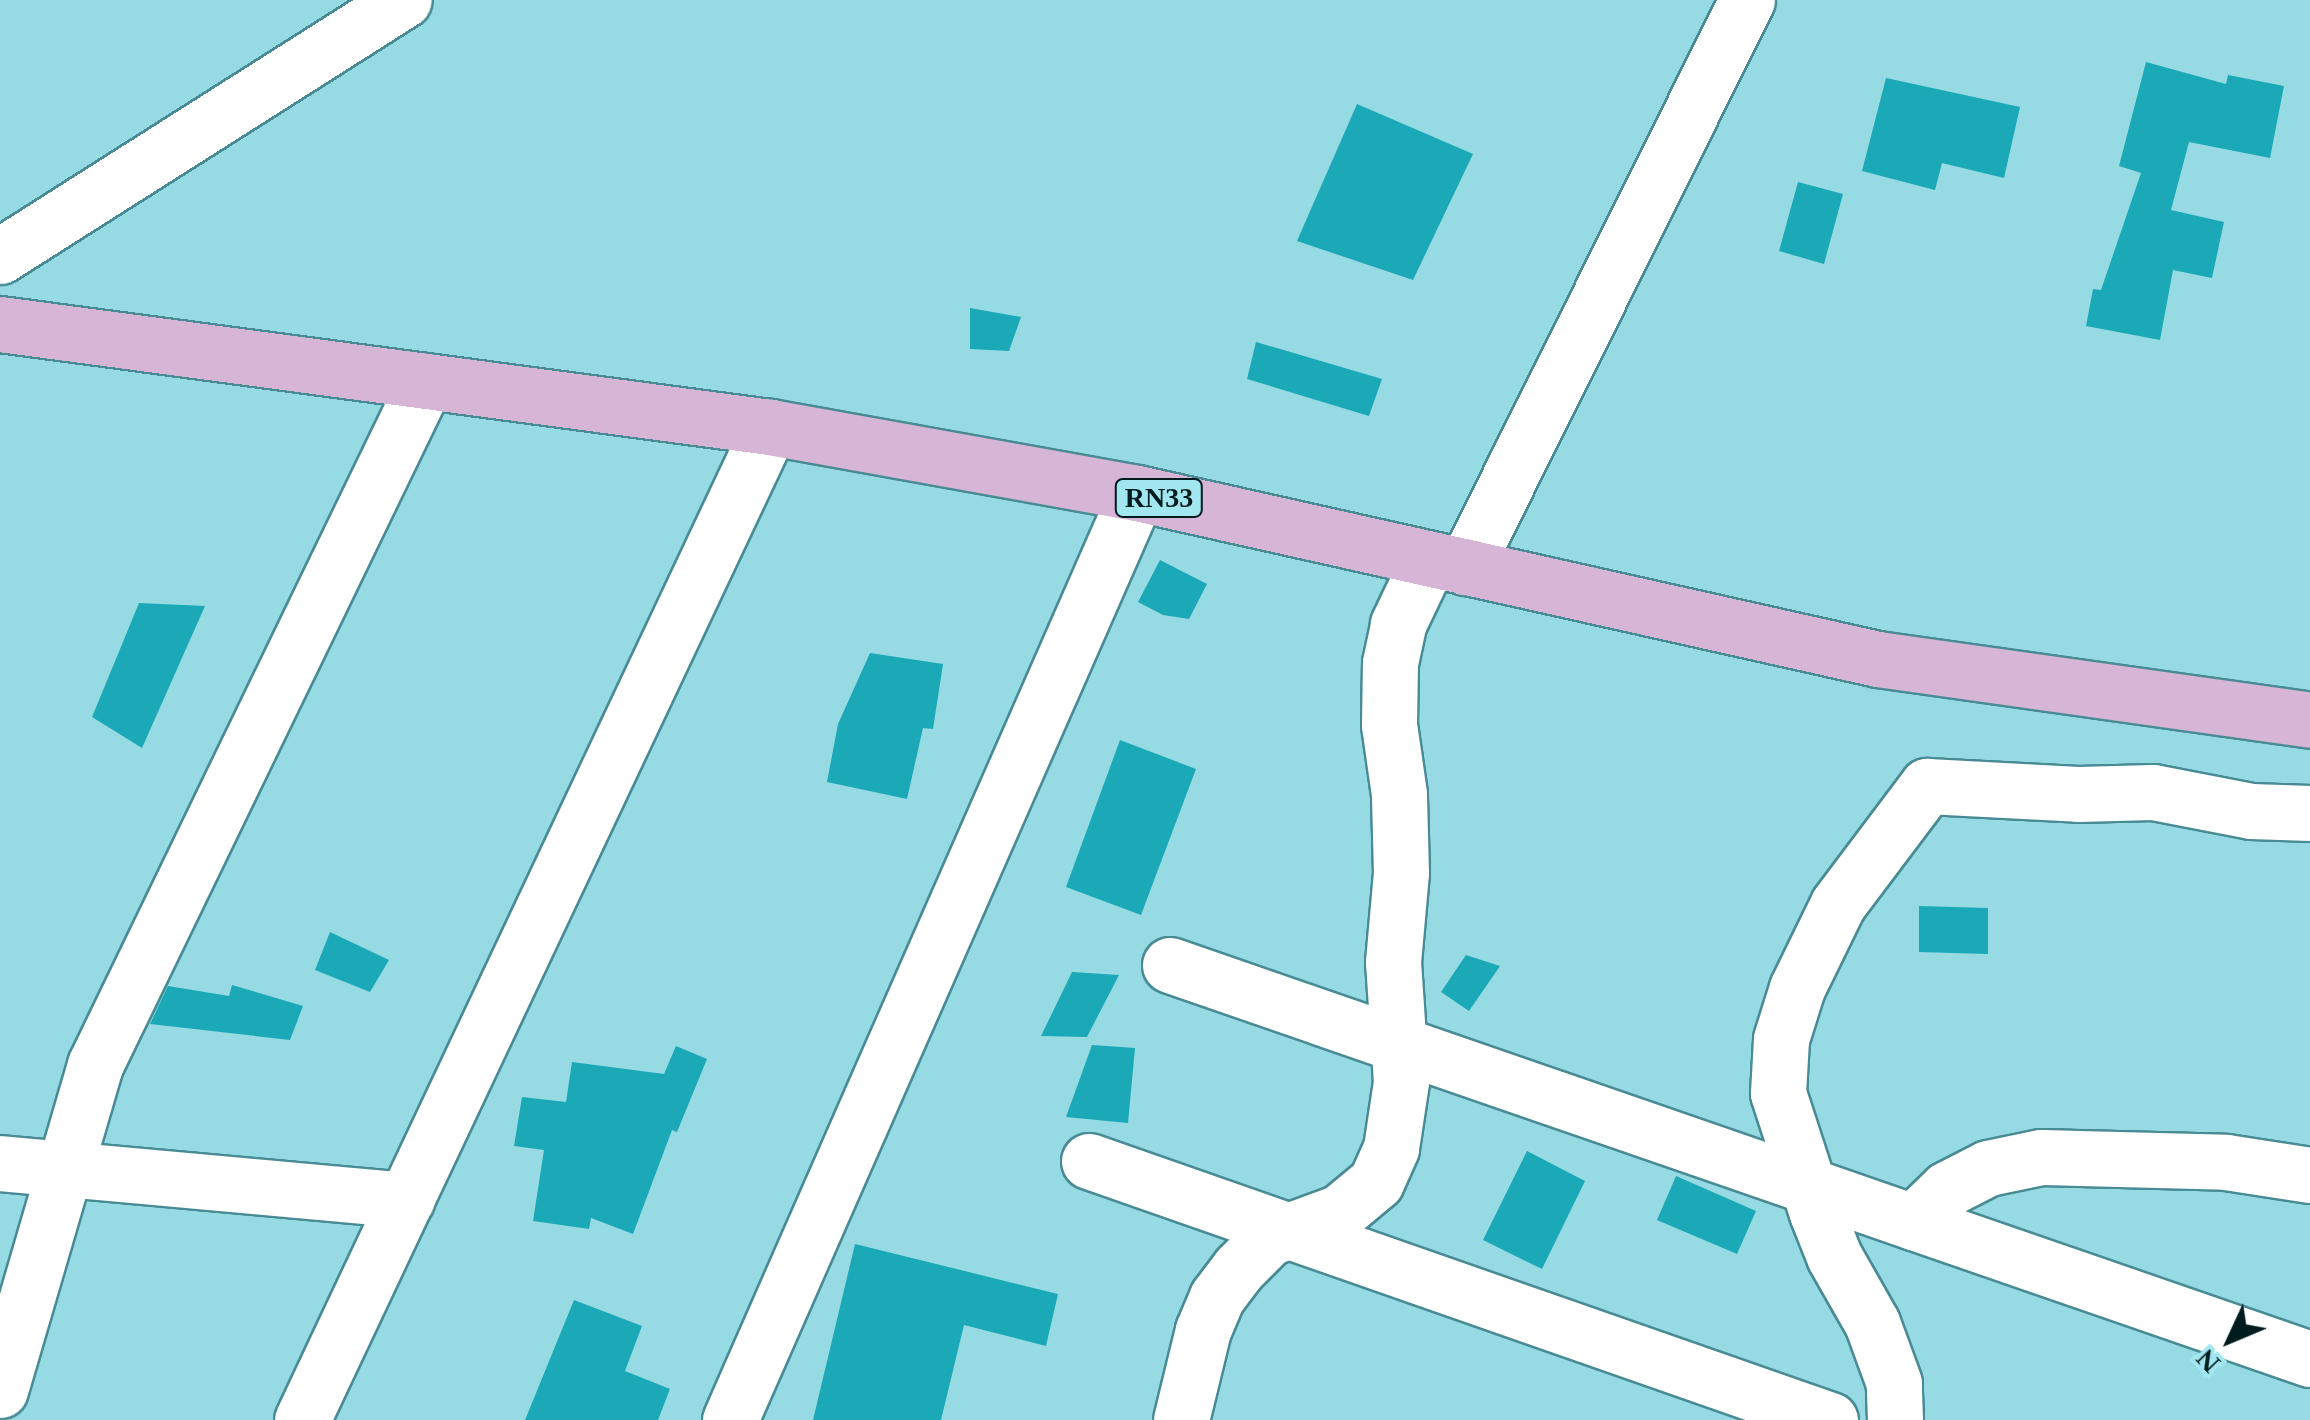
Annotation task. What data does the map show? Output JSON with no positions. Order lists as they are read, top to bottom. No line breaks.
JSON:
{"streets":{"main road":["RN33"]},"north":"bottom left"}
